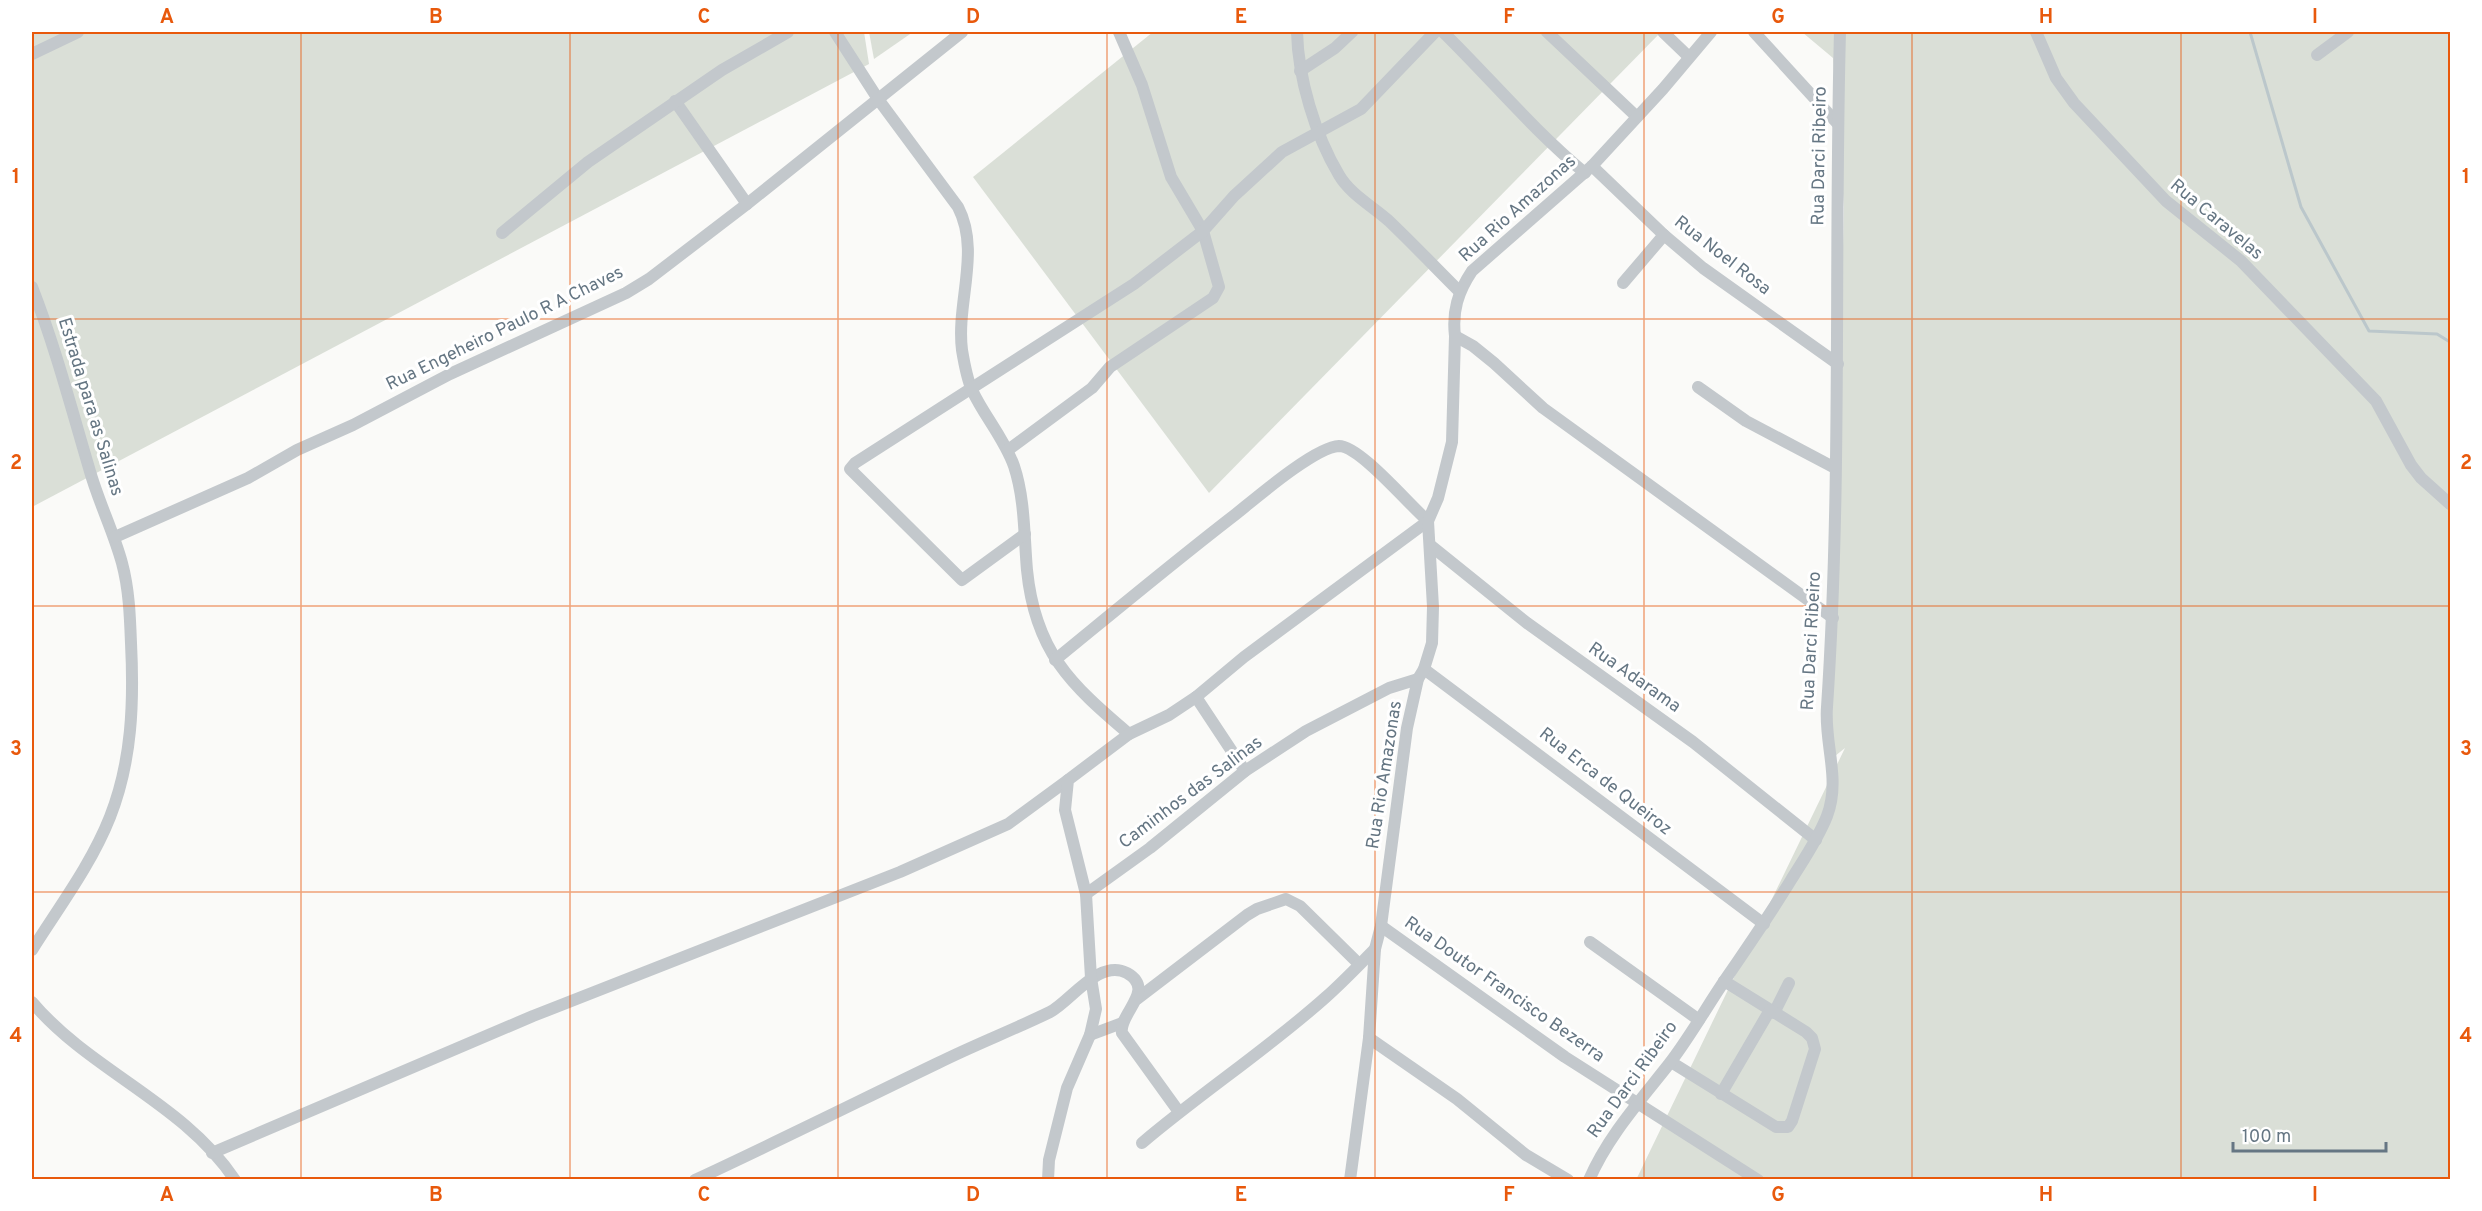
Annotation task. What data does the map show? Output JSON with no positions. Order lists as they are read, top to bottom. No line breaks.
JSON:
{"streets":{"street":["Rua Darci Ribeiro","Rua Rio Amazonas","Rua Caravelas","Rua Noel Rosa","Rua Engeheiro Paulo R A Chaves","Estrada para as Salinas","Rua Adarama","Rua Erca de Queiroz","Caminhos das Salinas","Rua Doutor Francisco Bezerra"]},"crossings":[["Rua Darci Ribeiro","Rua Noel Rosa"],["Rua Darci Ribeiro","Rua Adarama"],["Rua Darci Ribeiro","Rua Erca de Queiroz"],["Rua Darci Ribeiro","Rua Doutor Francisco Bezerra"],["Rua Rio Amazonas","Rua Noel Rosa"],["Rua Rio Amazonas","Rua Adarama"],["Rua Rio Amazonas","Rua Erca de Queiroz"],["Rua Rio Amazonas","Caminhos das Salinas"],["Rua Rio Amazonas","Rua Doutor Francisco Bezerra"],["Rua Engeheiro Paulo R A Chaves","Estrada para as Salinas"],["Rua Erca de Queiroz","Caminhos das Salinas"]],"scale_bar":"100 m","grid":{"columns":["A","B","C","D","E","F","G","H","I"],"rows":["1","2","3","4"]}}
